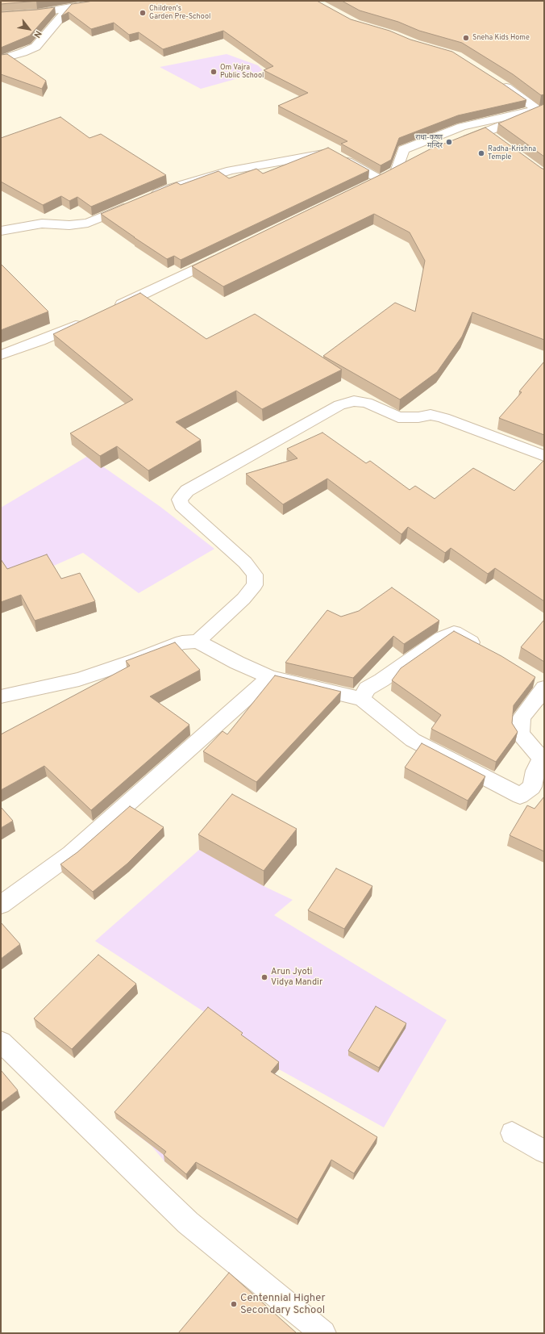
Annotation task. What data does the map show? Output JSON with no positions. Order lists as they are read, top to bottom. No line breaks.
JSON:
{"places":["Children's Garden Pre-School","Sneha Kids Home","Om Vajra Public School","राधा-कृष्ण मन्दिर","Radha-Krishna Temple","Arun Jyoti Vidya Mandir","Centennial Higher Secondary School"],"north":"bottom right"}
